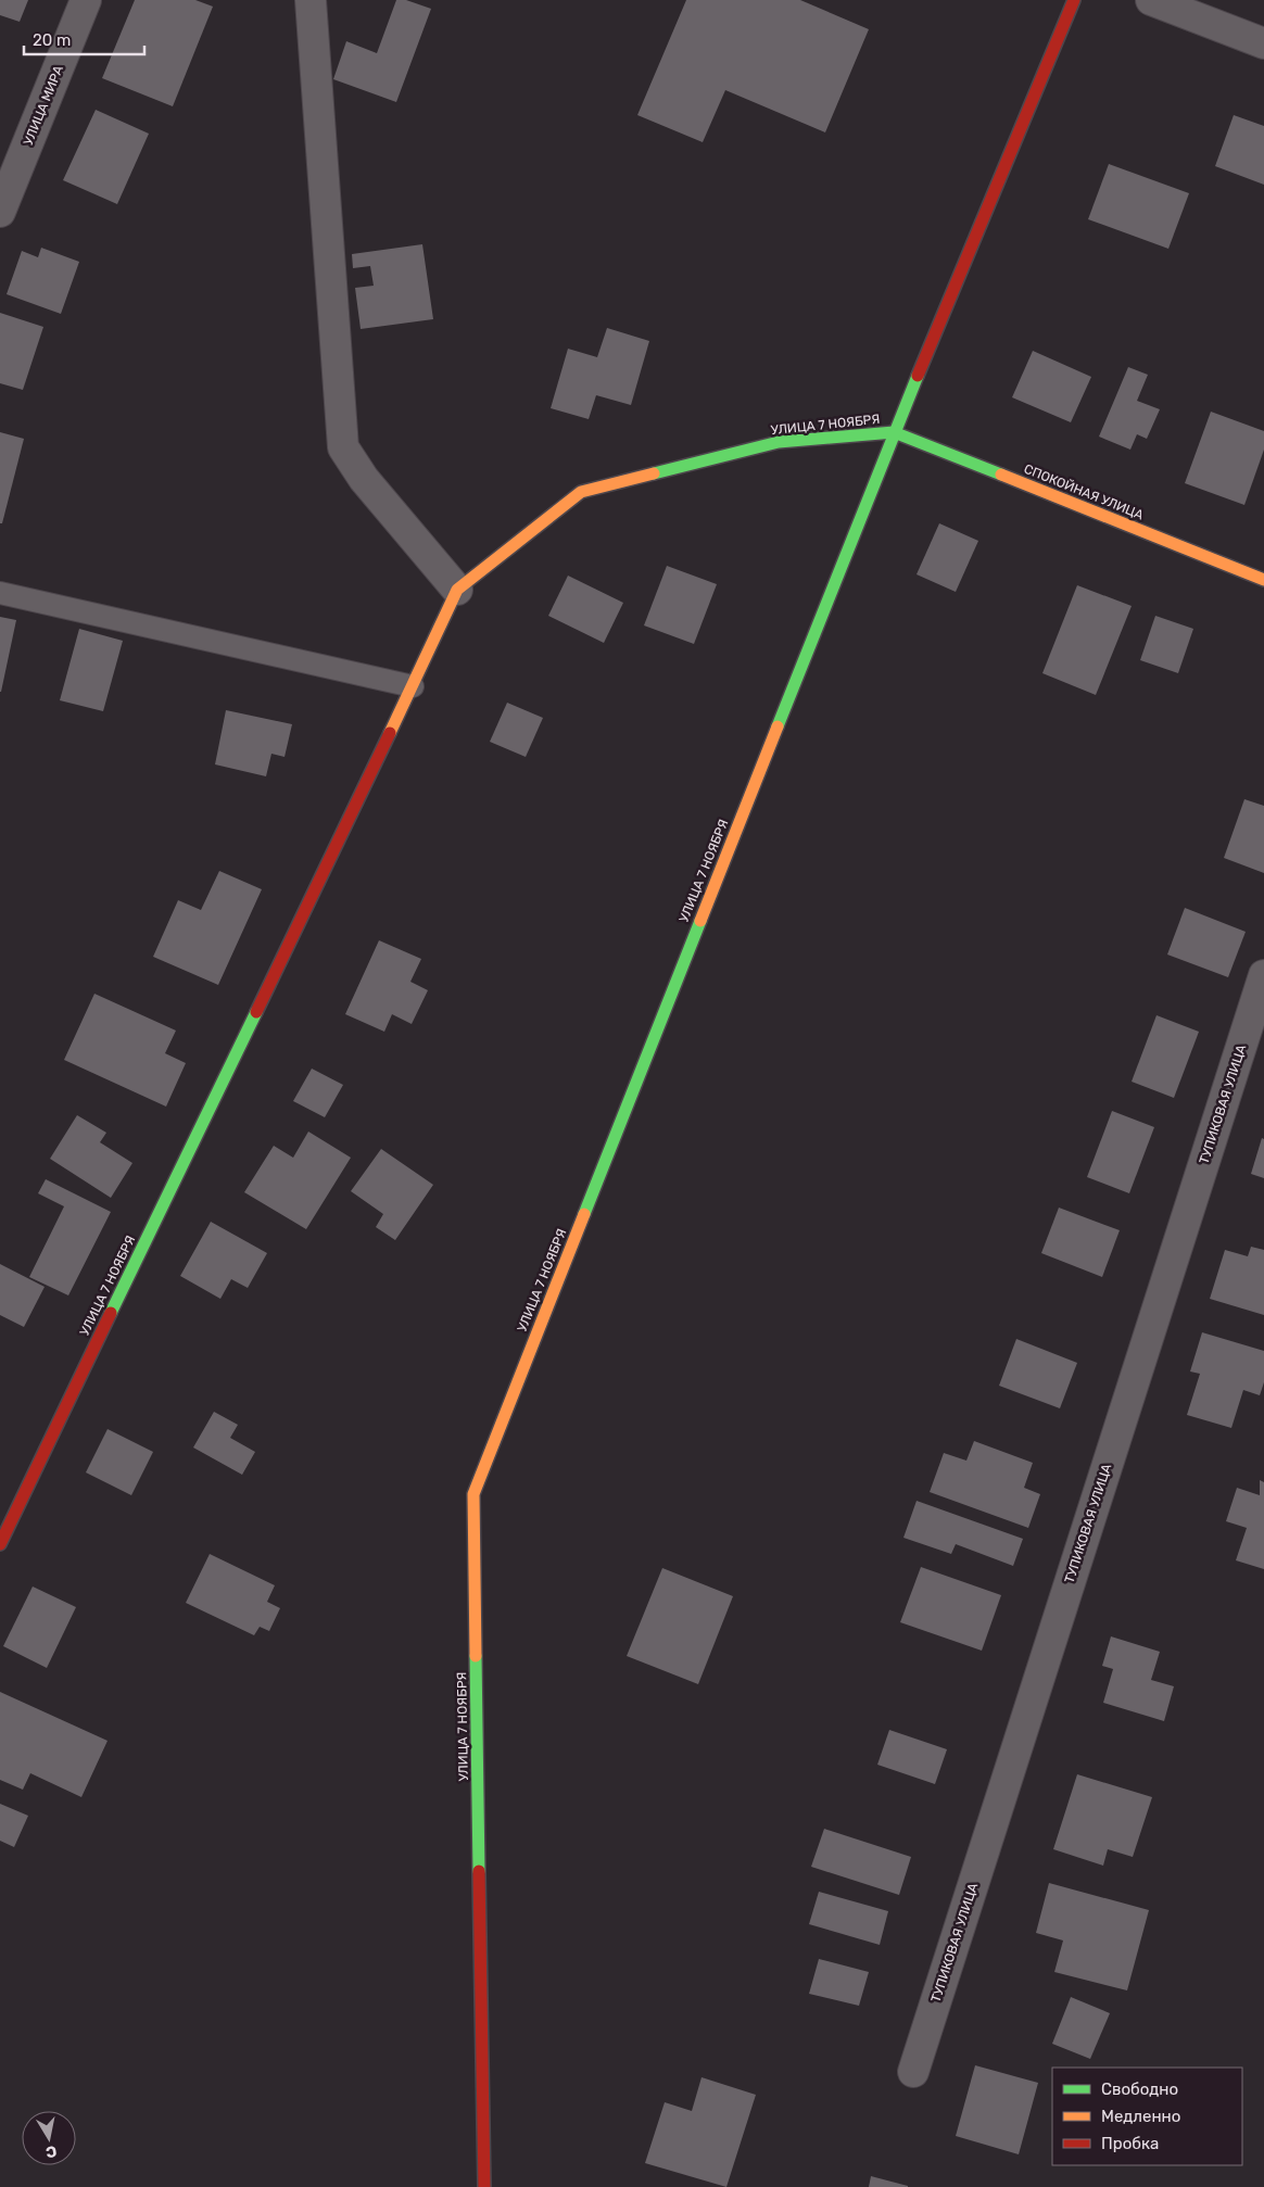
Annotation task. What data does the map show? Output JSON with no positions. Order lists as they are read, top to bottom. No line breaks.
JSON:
{"streets":{"main road":["УЛИЦА 7 НОЯБРЯ","СПОКОЙНАЯ УЛИЦА"],"street":["УЛИЦА МИРА","ТУПИКОВАЯ УЛИЦА"]},"crossings":[["УЛИЦА 7 НОЯБРЯ","СПОКОЙНАЯ УЛИЦА"]],"legend":["Свободно","Медленно","Пробка"],"scale_bar":"20 m","north":"bottom"}
